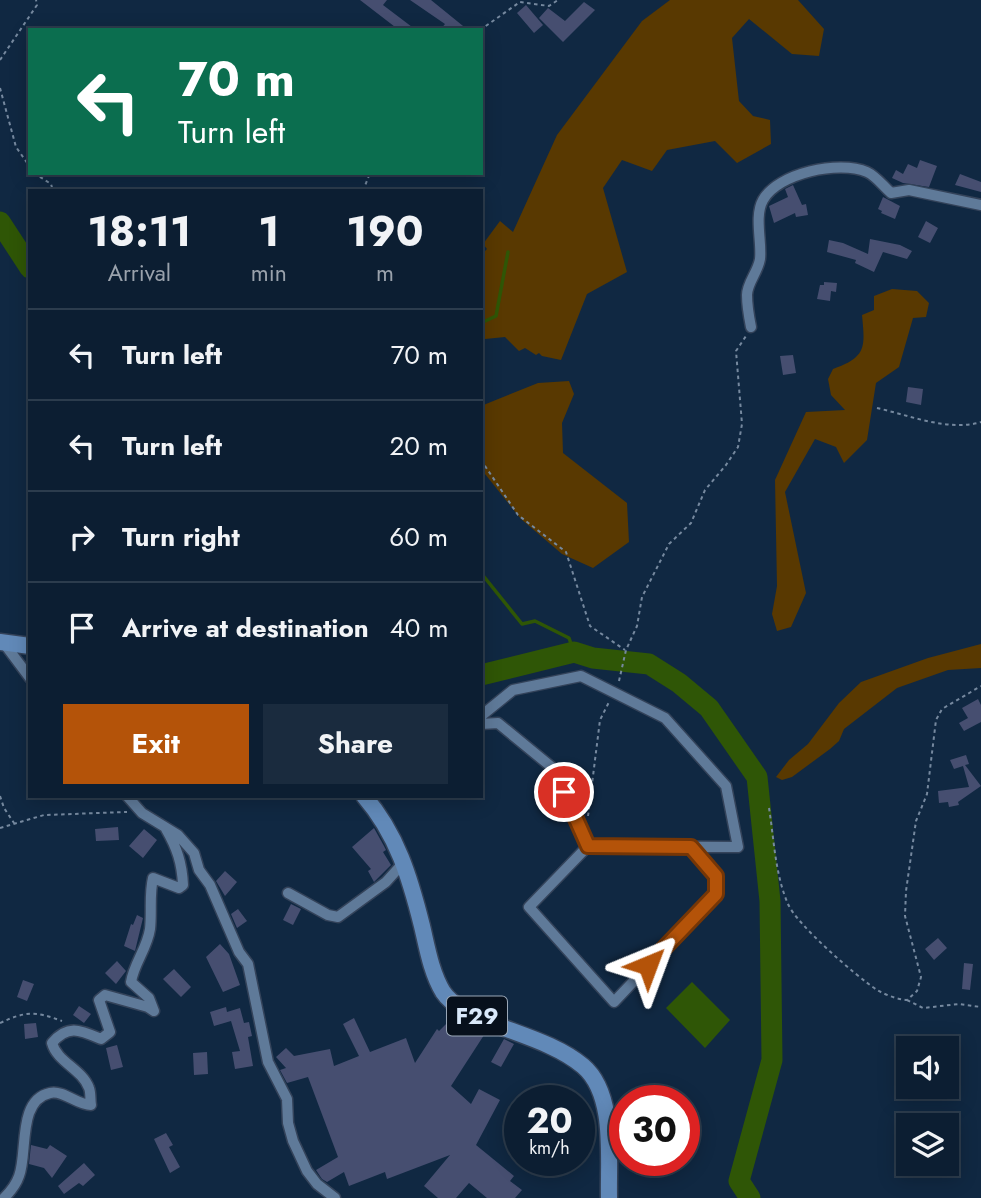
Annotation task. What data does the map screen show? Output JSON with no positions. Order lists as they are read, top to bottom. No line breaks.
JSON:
{"streets":{"main road":["F29"]},"page":{"turn":["70 m","Turn left"],"eta":["18:11","Arrival","1","min","190","m"],"list":[{"name":"Turn left","value":"70 m"},{"name":"Turn left","value":"20 m"},{"name":"Turn right","value":"60 m"},{"name":"Arrive at destination","value":"40 m"}],"buttons":["Exit","Share"],"speed":"20 km/h","limit":"30"}}
